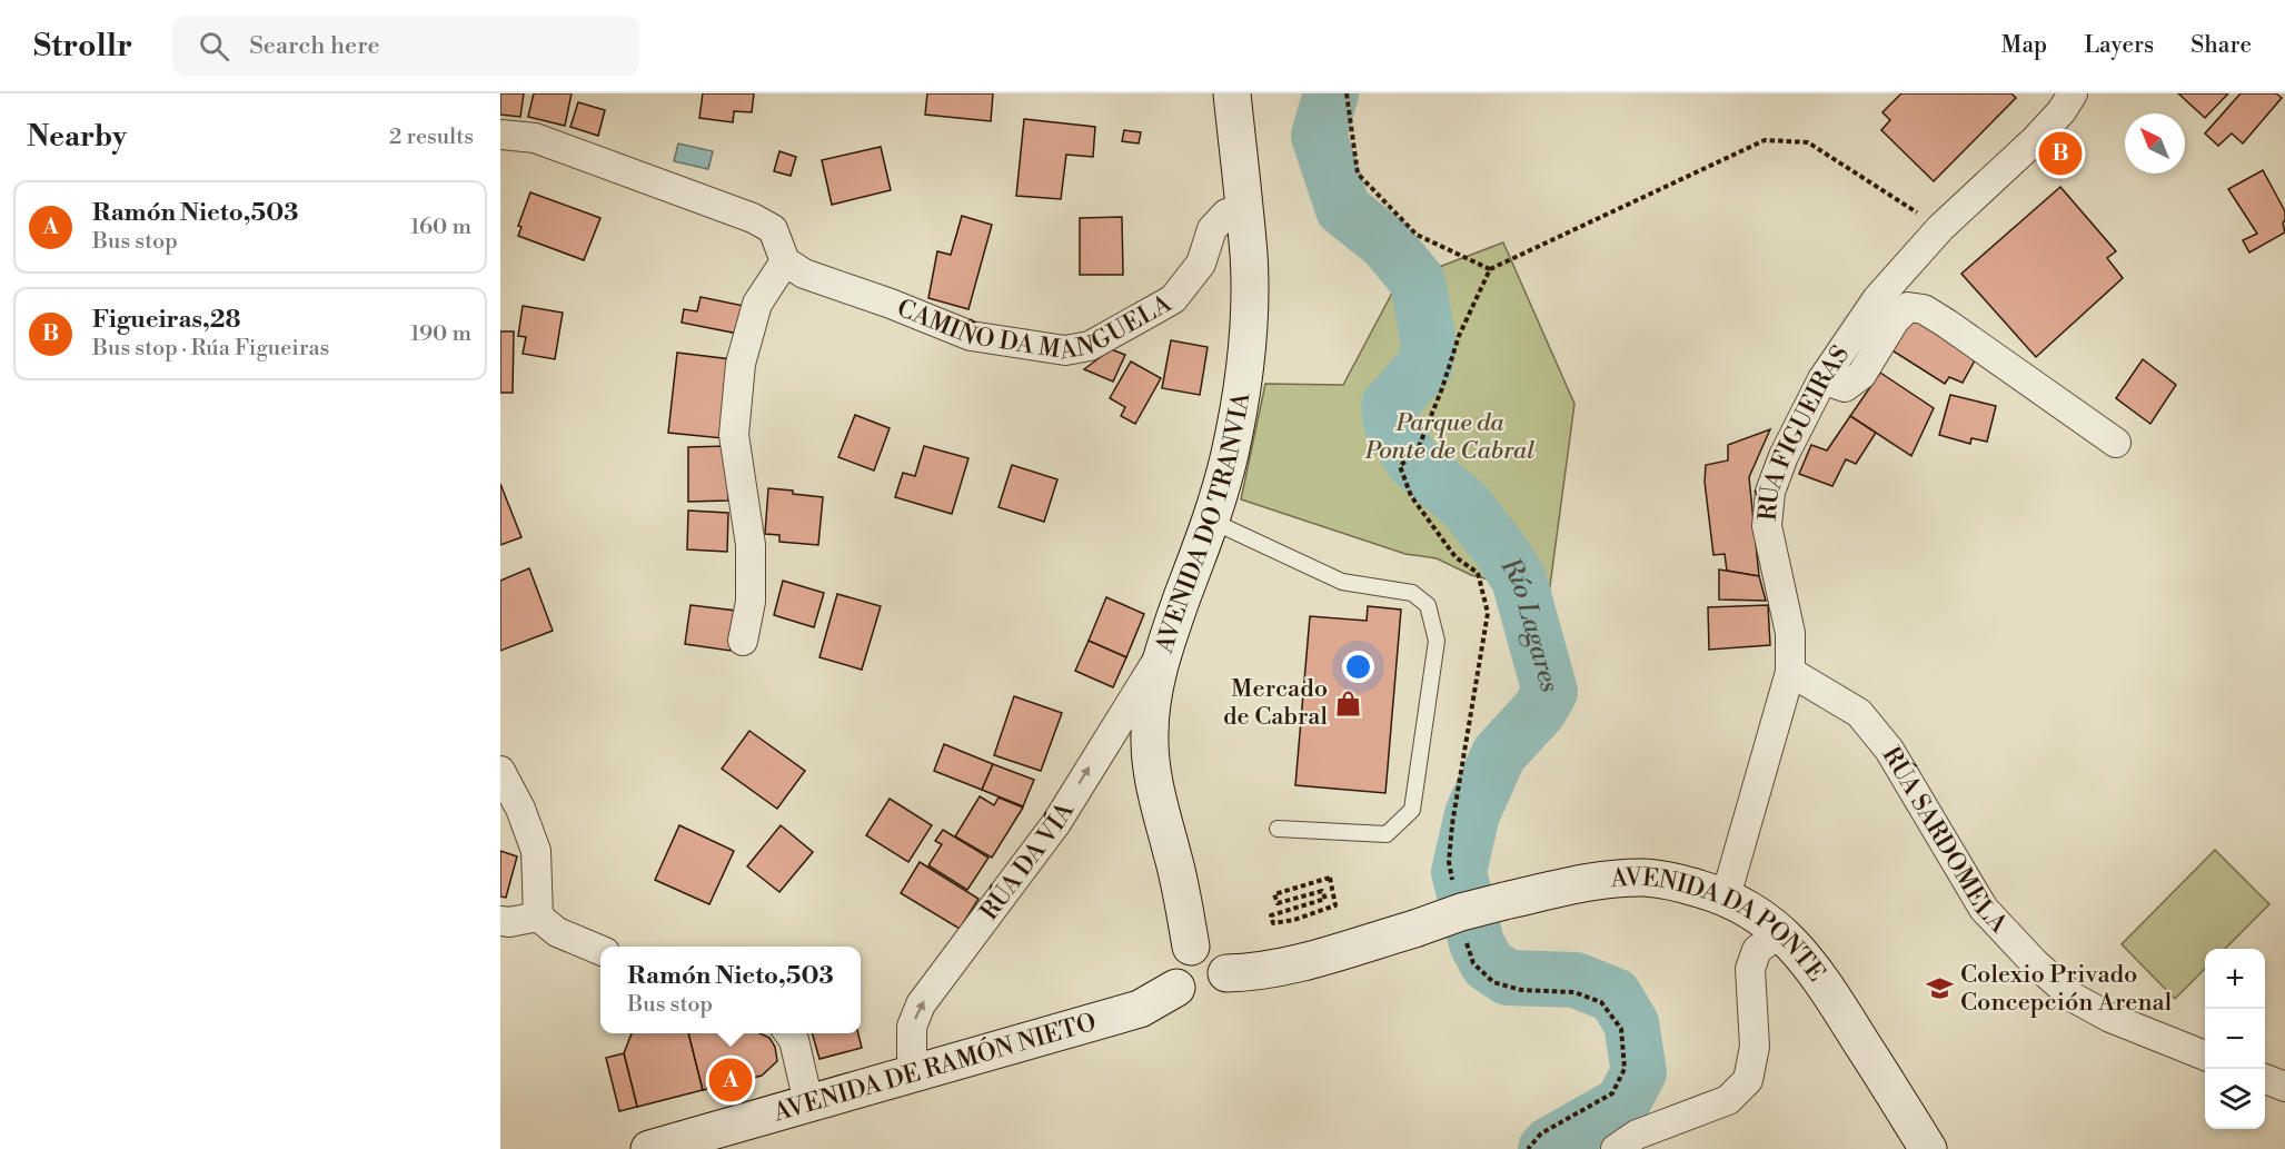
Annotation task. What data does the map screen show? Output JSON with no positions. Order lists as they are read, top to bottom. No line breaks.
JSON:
{"streets":{"main road":["AVENIDA DO TRANVIA","AVENIDA DA PONTE","AVENIDA DE RAMÓN NIETO"],"street":["CAMIÑO DA MANGUELA","RÚA FIGUEIRAS","RÚA SARDOMELA","RÚA DA VÍA"]},"crossings":[["CAMIÑO DA MANGUELA","AVENIDA DO TRANVIA"],["RÚA FIGUEIRAS","RÚA SARDOMELA"],["RÚA FIGUEIRAS","AVENIDA DA PONTE"],["AVENIDA DO TRANVIA","RÚA DA VÍA"],["AVENIDA DO TRANVIA","AVENIDA DA PONTE"],["AVENIDA DO TRANVIA","AVENIDA DE RAMÓN NIETO"],["RÚA DA VÍA","AVENIDA DE RAMÓN NIETO"],["AVENIDA DA PONTE","AVENIDA DE RAMÓN NIETO"]],"one_way":["RÚA DA VÍA"],"water":["Río Lagares"],"parks":["Parque da Ponte de Cabral"],"places":{"shop":["Mercado de Cabral"],"school or university":["Colexio Privado Concepción Arenal"]},"north":"top left","page":{"header":"Strollr","search":"Search here","nav":["Map","Layers","Share"],"heading":["Nearby","2 results"],"pins":["B","A"],"list":[{"mark":"A","name":"Ramón Nieto,503","note":"Bus stop","value":"160 m"},{"mark":"B","name":"Figueiras,28","note":"Bus stop · Rúa Figueiras","value":"190 m"}],"popup":["Ramón Nieto,503","Bus stop"],"map_buttons":["+","−"]}}
